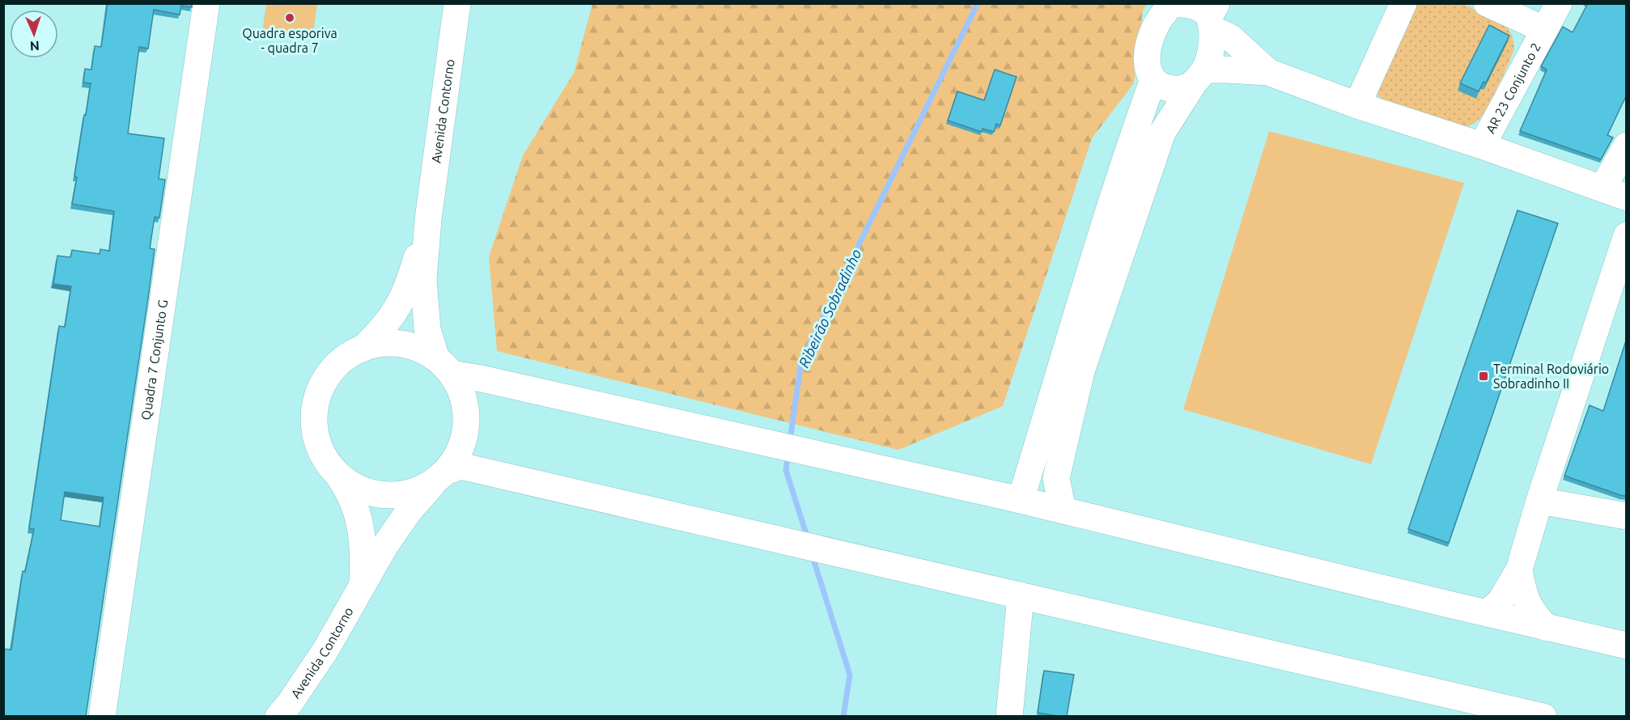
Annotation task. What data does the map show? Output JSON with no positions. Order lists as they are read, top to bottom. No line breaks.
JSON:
{"streets":{"main road":["AR 23 Conjunto 2","Avenida Contorno","Quadra 7 Conjunto G"]},"water":["Ribeirão Sobradinho"],"places":{"other":["Quadra esporiva - quadra 7"],"transit":["Terminal Rodoviário Sobradinho II"]},"north":"bottom"}
